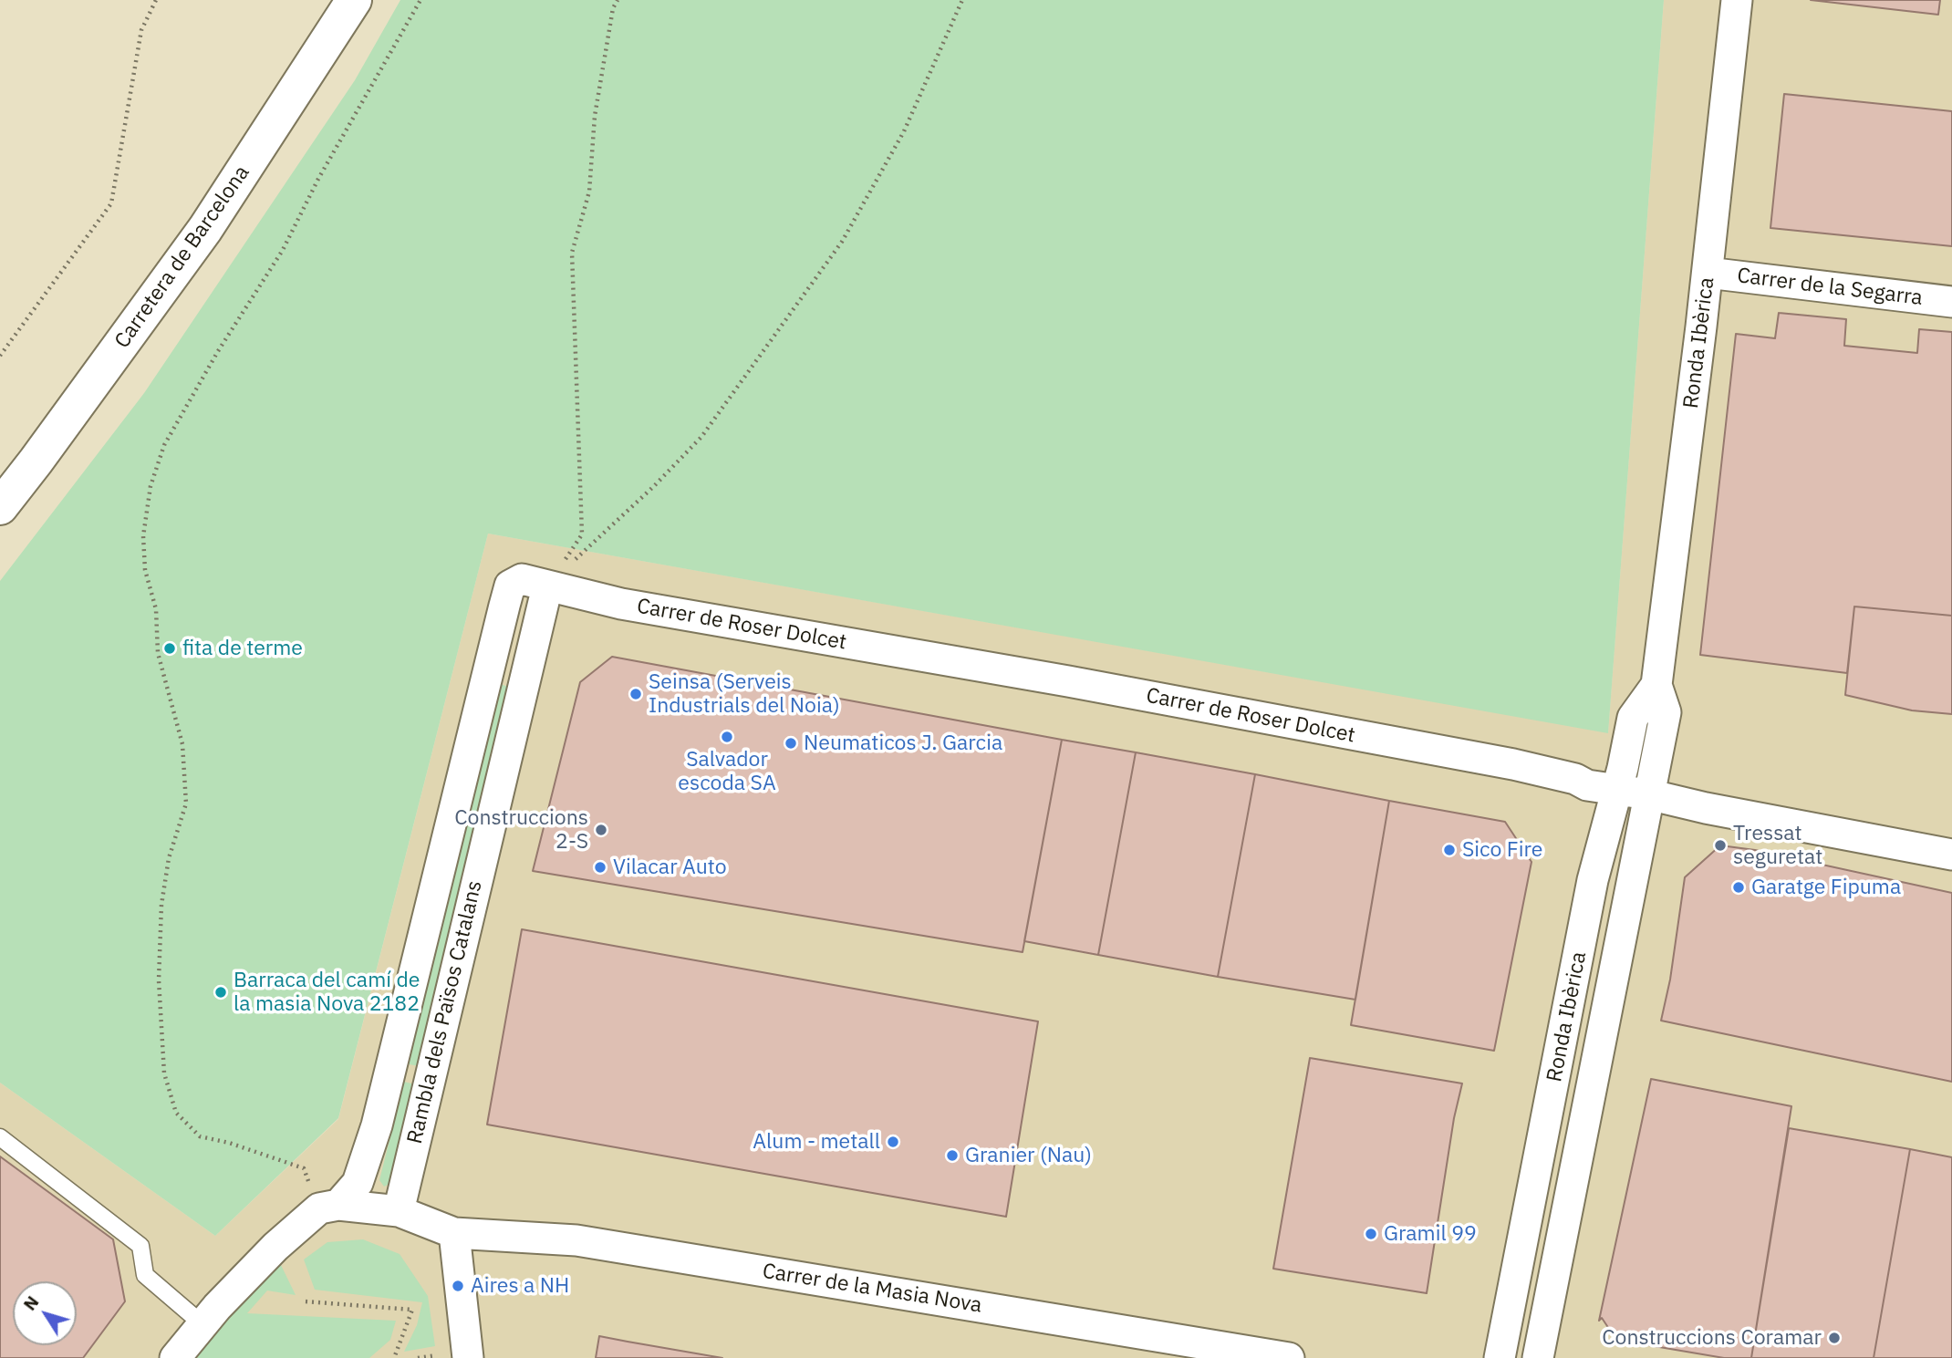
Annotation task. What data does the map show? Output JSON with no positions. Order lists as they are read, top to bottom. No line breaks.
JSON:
{"streets":{"highway":["Carretera de Barcelona"],"street":["Carrer de la Segarra","Ronda Ibèrica","Carrer de Roser Dolcet","Rambla dels Països Catalans","Carrer de la Masia Nova"]},"crossings":[["Carrer de la Segarra","Ronda Ibèrica"],["Ronda Ibèrica","Carrer de Roser Dolcet"],["Carrer de Roser Dolcet","Rambla dels Països Catalans"]],"places":["fita de terme","Seinsa (Serveis Industrials del Noia)","Salvador escoda SA","Neumaticos J. Garcia","Construccions 2-S","Tressat seguretat","Sico Fire","Vilacar Auto","Garatge Fipuma","Barraca del camí de la masia Nova 2182","Alum - metall","Granier (Nau)","Gramil 99","Aires a NH","Construccions Coramar"],"north":"top left"}
